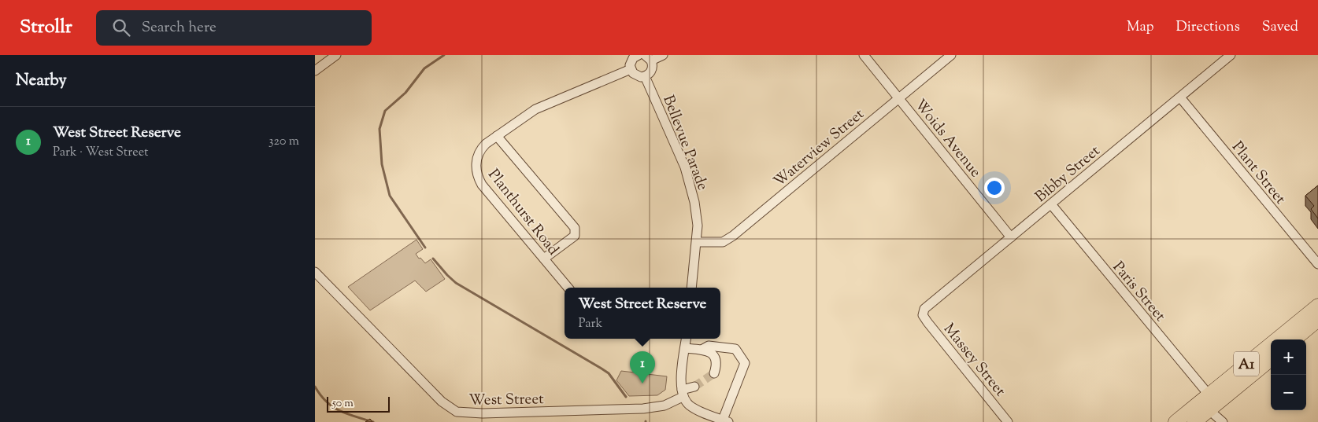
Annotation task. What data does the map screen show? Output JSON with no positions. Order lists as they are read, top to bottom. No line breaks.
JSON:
{"streets":{"highway":["A1"],"street":["Woids Avenue","Bellevue Parade","Waterview Street","Plant Street","Bibby Street","Planthurst Road","Paris Street","Massey Street","West Street"]},"crossings":[["Woids Avenue","Waterview Street"],["Woids Avenue","Bibby Street"],["Bellevue Parade","Waterview Street"],["Plant Street","Bibby Street"],["Bibby Street","Paris Street"],["Bibby Street","Massey Street"],["Paris Street","A1"]],"scale_bar":"50 m","page":{"header":"Strollr","search":"Search here","nav":["Map","Directions","Saved"],"heading":"Nearby","list":[{"mark":"1","name":"West Street Reserve","note":"Park · West Street","value":"320 m"}],"popup":["West Street Reserve","Park"],"map_buttons":["+","−"],"pins":"1","scale":"50 m"}}
